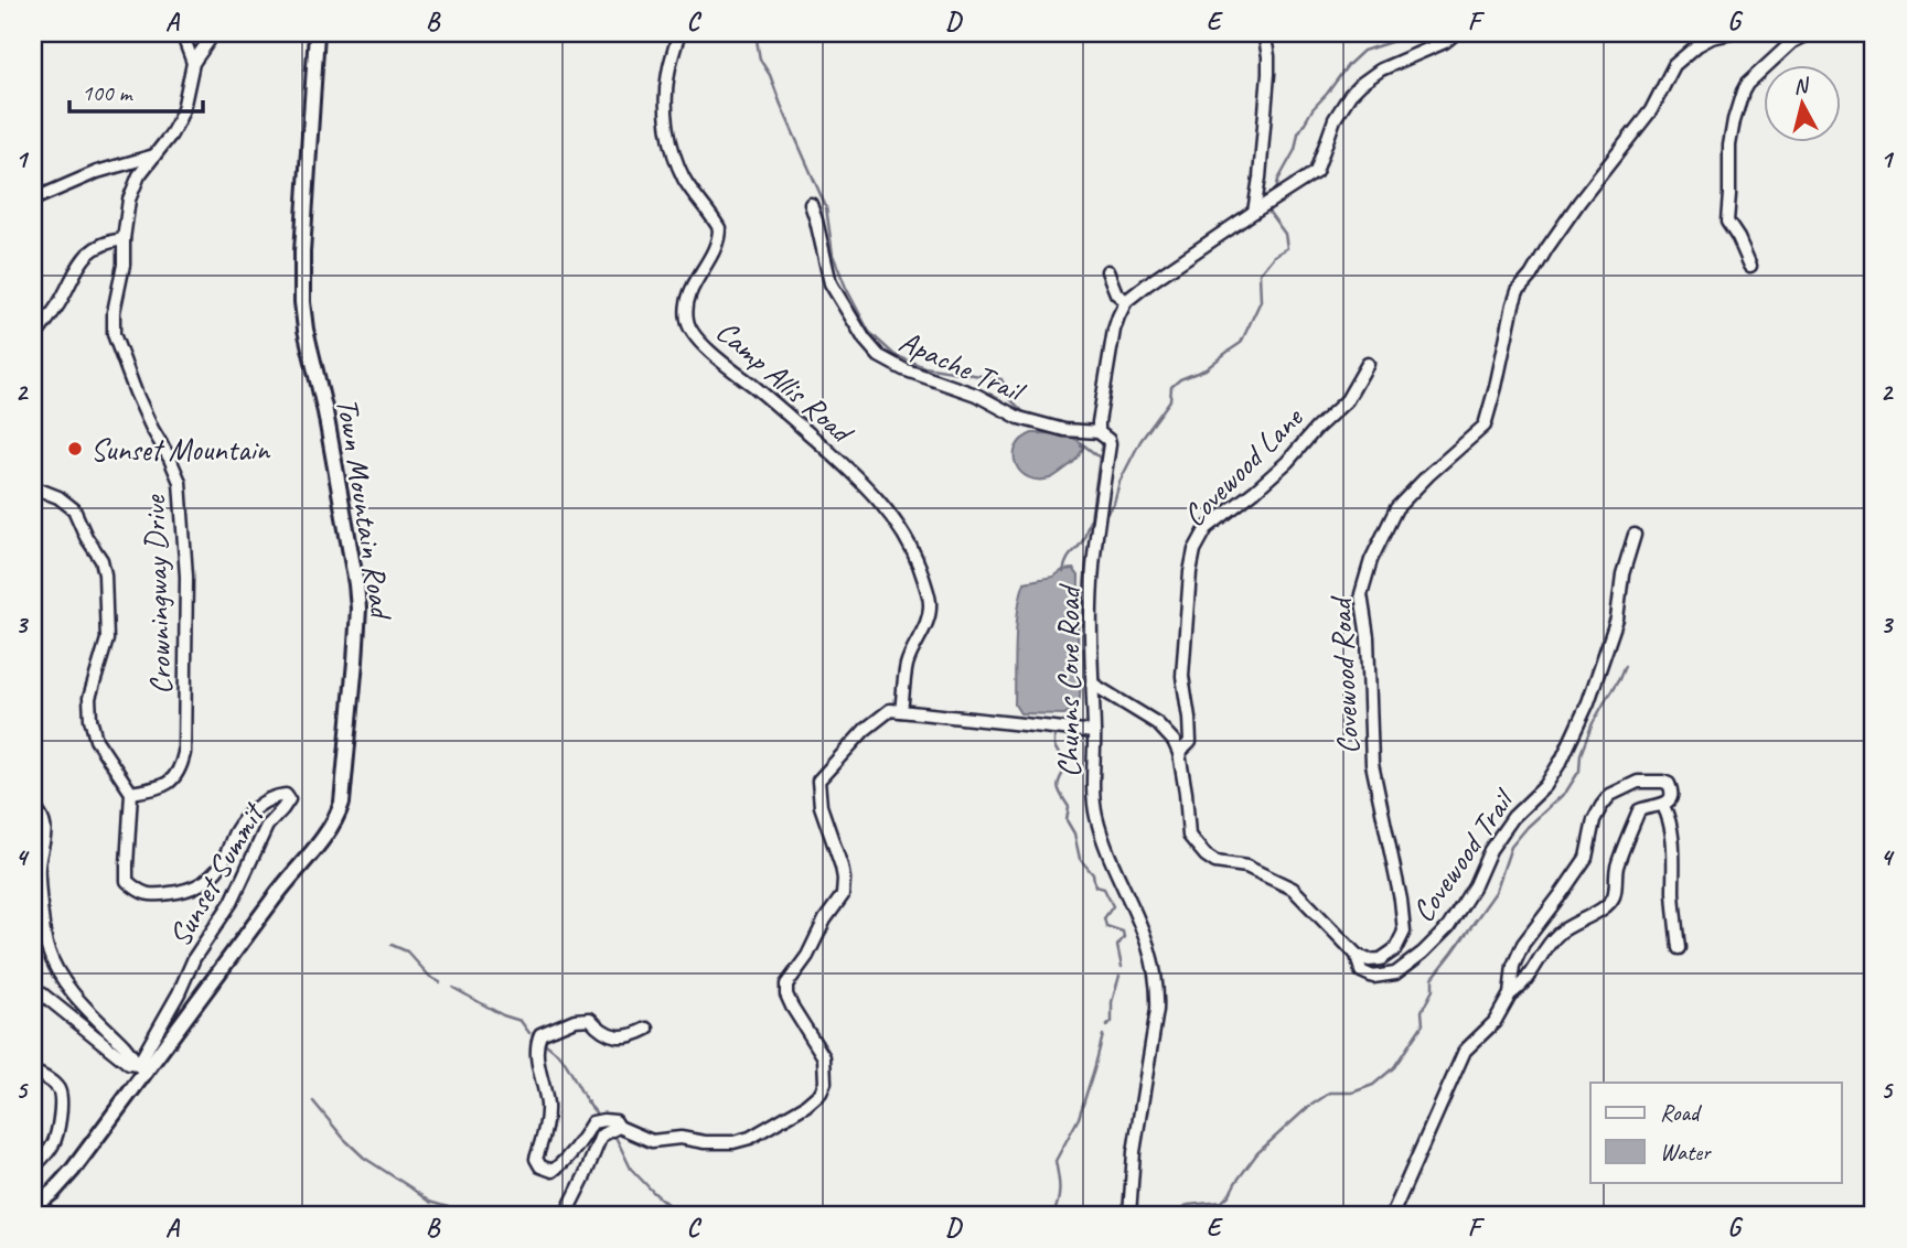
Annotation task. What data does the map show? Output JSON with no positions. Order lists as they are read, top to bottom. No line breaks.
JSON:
{"streets":{"main road":["Town Mountain Road"],"street":["Apache Trail","Camp Allis Road","Covewood Lane","Crowningway Drive","Covewood Road","Chunns Cove Road","Covewood Trail","Sunset Summit"]},"crossings":[["Apache Trail","Chunns Cove Road"],["Town Mountain Road","Sunset Summit"],["Crowningway Drive","Sunset Summit"],["Covewood Road","Covewood Trail"]],"places":["Sunset Mountain"],"legend":["Road","Water"],"scale_bar":"100 m","north":"top","grid":{"columns":["A","B","C","D","E","F","G"],"rows":["1","2","3","4","5"]}}
